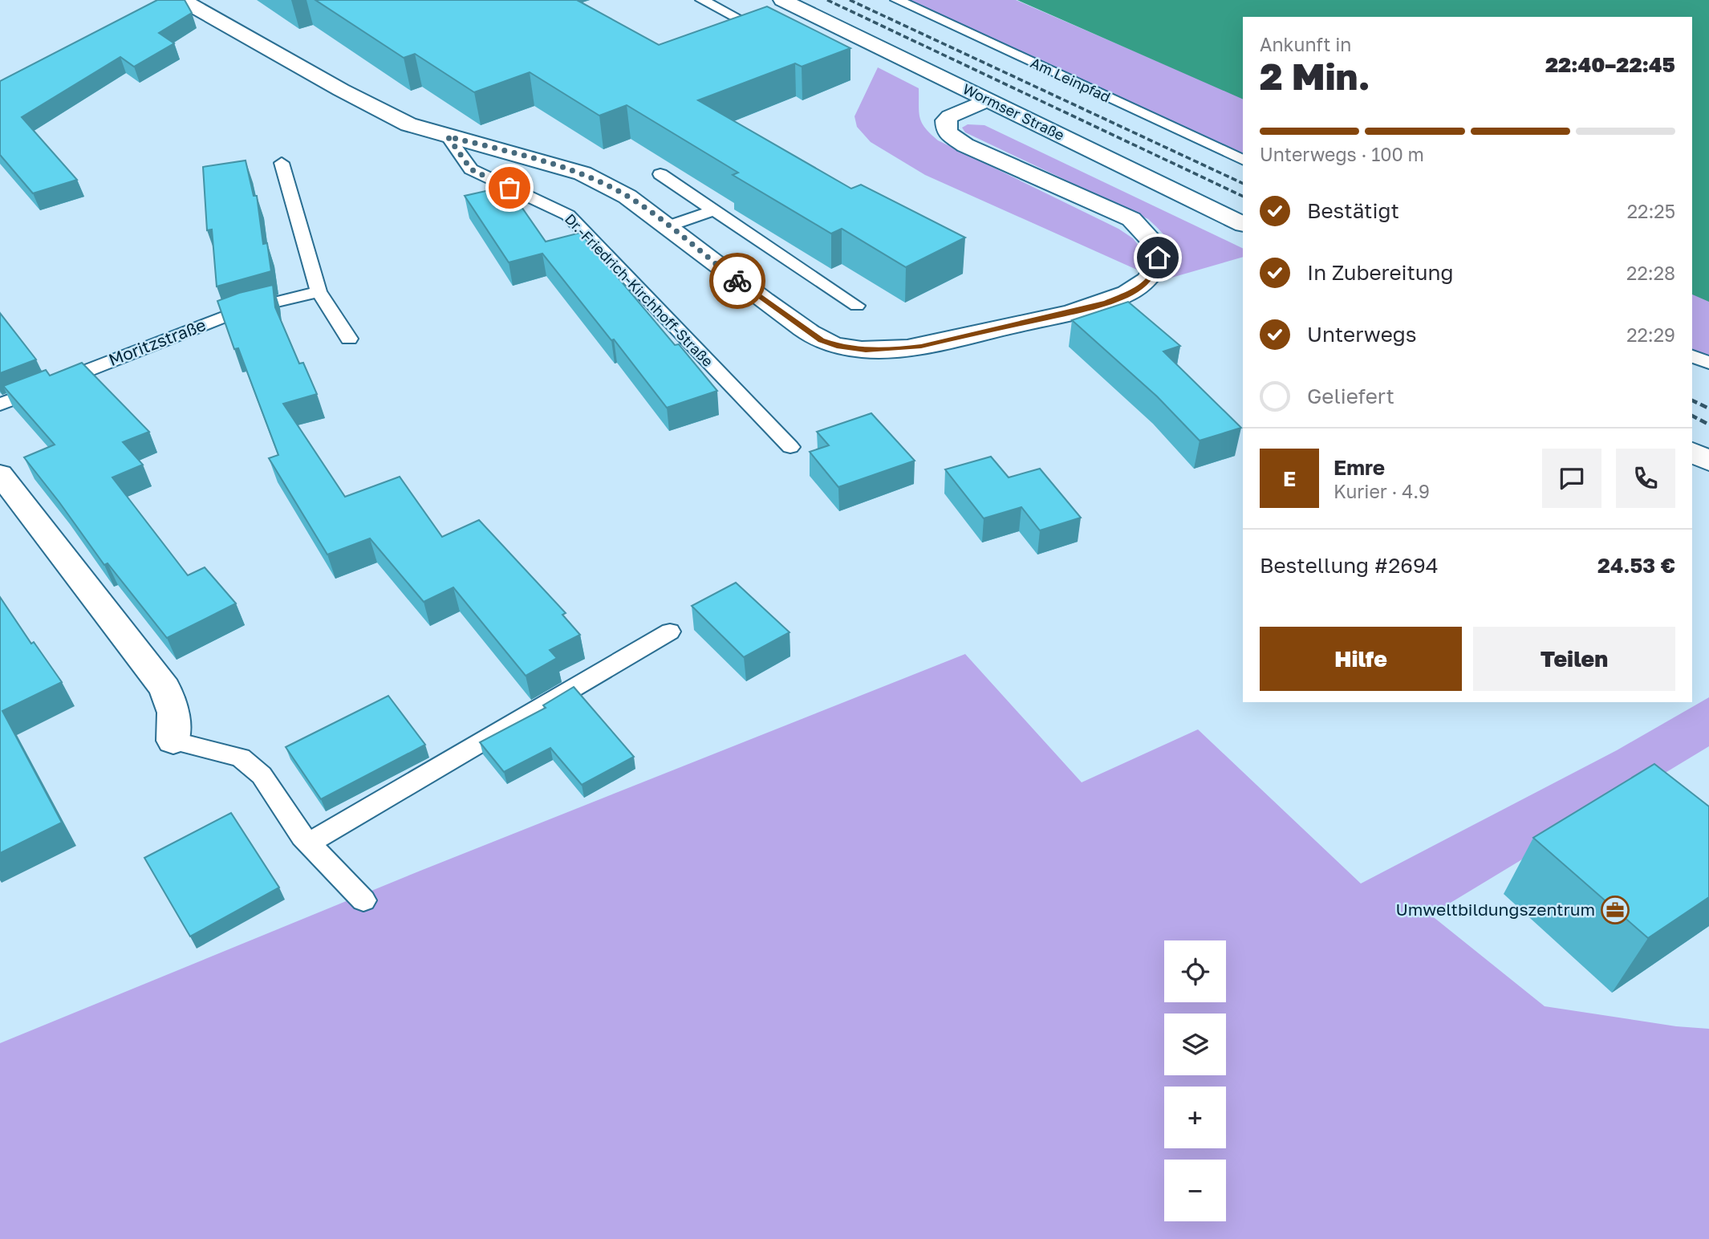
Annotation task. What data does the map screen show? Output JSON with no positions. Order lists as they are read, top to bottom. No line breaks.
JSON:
{"streets":{"street":["Wormser Straße"],"lane":["Am Leinpfad","Dr.-Friedrich-Kirchhoff-Straße","Moritzstraße"]},"places":{"office":["Umweltbildungszentrum"]},"page":{"heading":["2 Min.","Ankunft in","22:40–22:45"],"panel":["Emre","Kurier · 4.9","Bestellung #2694","24.53 €"],"bar":"Unterwegs · 100 m","list":[["Bestätigt","22:25"],["In Zubereitung","22:28"],["Unterwegs","22:29"],"Geliefert"],"round":"E","buttons":["Hilfe","Teilen"],"map_buttons":["+","−"]}}
